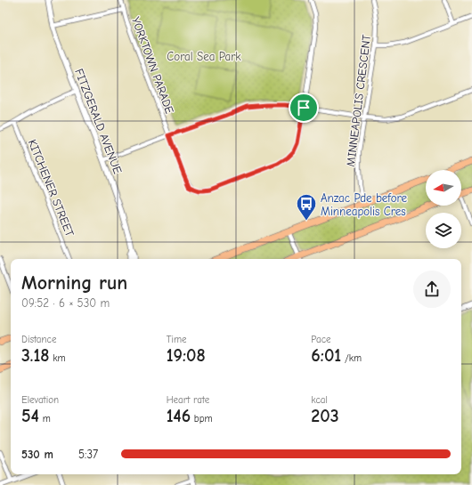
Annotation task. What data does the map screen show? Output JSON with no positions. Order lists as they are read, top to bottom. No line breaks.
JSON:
{"streets":{"street":["YORKTOWN PARADE","MINNEAPOLIS CRESCENT","FITZGERALD AVENUE","KITCHENER STREET"]},"parks":["Coral Sea Park"],"places":{"bus stop":["Anzac Pde before Minneapolis Cres"]},"north":"left","page":{"heading":["Morning run","09:52 · 6 × 530 m"],"stats":[["Distance","3.18 km"],["Time","19:08"],["Pace","6:01 /km"],["Elevation","54 m"],["Heart rate","146 bpm"],["kcal","203"]],"list":[{"name":"530 m","note":"5:37"}]}}
